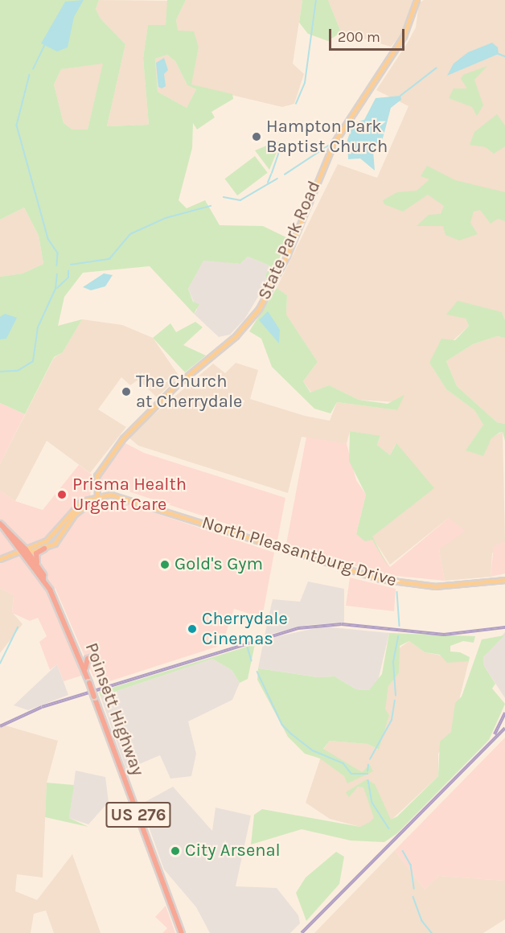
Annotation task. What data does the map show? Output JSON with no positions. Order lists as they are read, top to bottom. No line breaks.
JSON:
{"streets":{"highway":["Poinsett Highway","US 276"],"main road":["State Park Road","North Pleasantburg Drive"]},"crossings":[["State Park Road","North Pleasantburg Drive"]],"places":["Hampton Park Baptist Church","The Church at Cherrydale","Prisma Health Urgent Care","Gold's Gym","Cherrydale Cinemas","City Arsenal"],"scale_bar":"200 m"}
